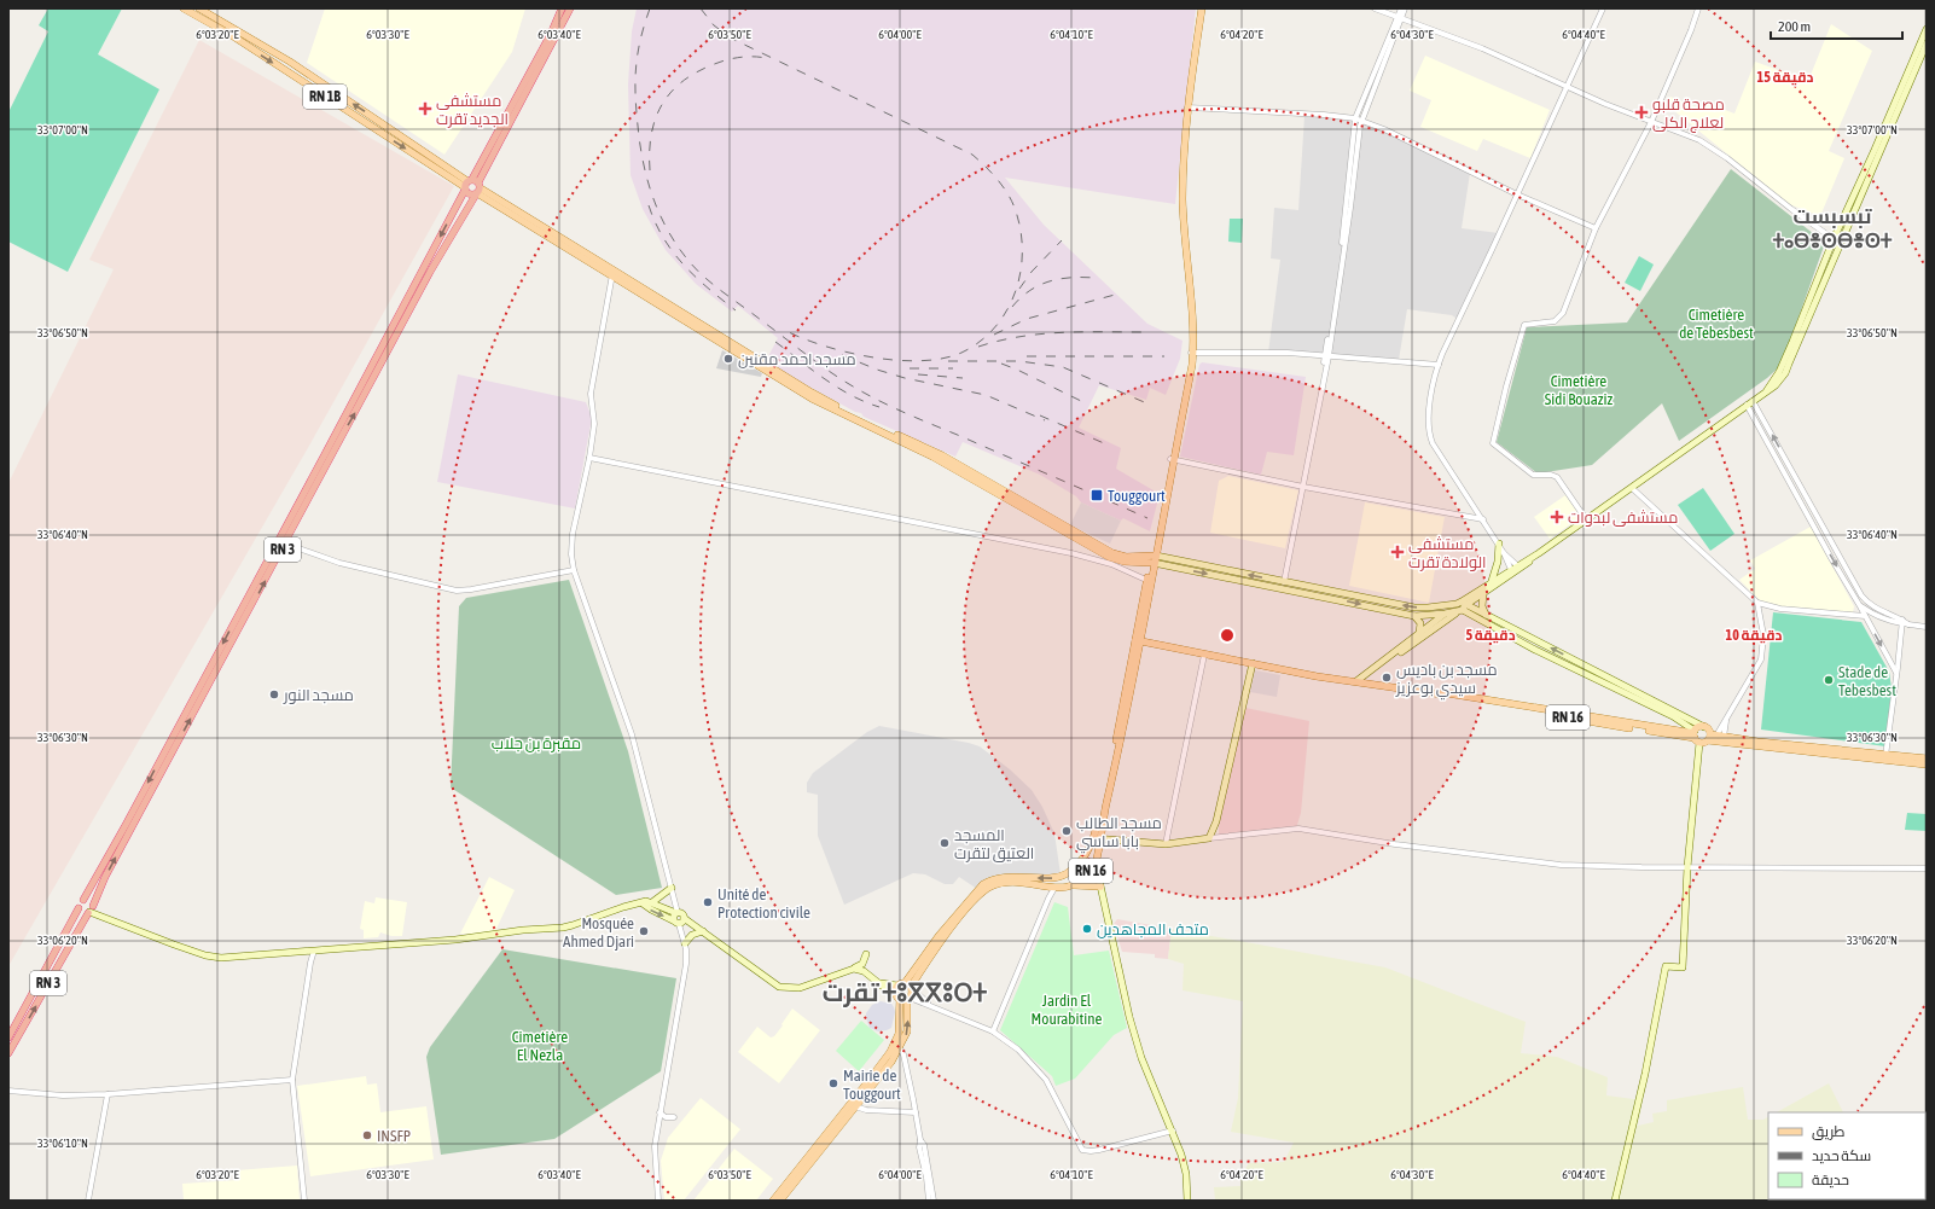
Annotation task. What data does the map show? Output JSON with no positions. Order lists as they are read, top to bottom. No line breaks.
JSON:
{"streets":{"highway":["RN 3"],"main road":["RN 1B","RN 16"]},"crossings":[["RN 1B","RN 3"]],"districts":["تبسبست ⵜⴰⴱⴻⵙⴱⴻⵙⵜ","تقرت ⵜⵓⴳⴳⵓⵔⵜ"],"parks":["Cimetière de Tebesbest","Cimetière Sidi Bouaziz","مقبرة بن جلاب","Jardin El Mourabitine","Cimetière El Nezla"],"places":{"health":["مستشفى الجديد تقرت","مصحة قلبو لعلاج الكلى","مستشفى لبدوات","مستشفى الولادة تقرت"],"other":["مسجد احمد مقنين","مسجد بن باديس سيدي بوعزيز","Stade de Tebesbest","مسجد النور","مسجد الطالب بابا ساسي","المسجد العتيق لتقرت","Unité de Protection civile","متحف المجاهدين","Mosquée Ahmed Djari","Mairie de Touggourt","INSFP"],"transit":["Touggourt"]},"legend":["طريق","سكة حديد","حديقة"],"scale_bar":"200 m","coordinates":["6°03'20\"E","6°03'30\"E","6°03'40\"E","6°03'50\"E","6°04'00\"E","6°04'10\"E","6°04'20\"E","6°04'30\"E","6°04'40\"E","33°07'00\"N","33°06'50\"N","33°06'40\"N","33°06'30\"N","33°06'20\"N","33°06'10\"N"],"rings":["15 دقيقة","5 دقيقة","10 دقيقة"]}
